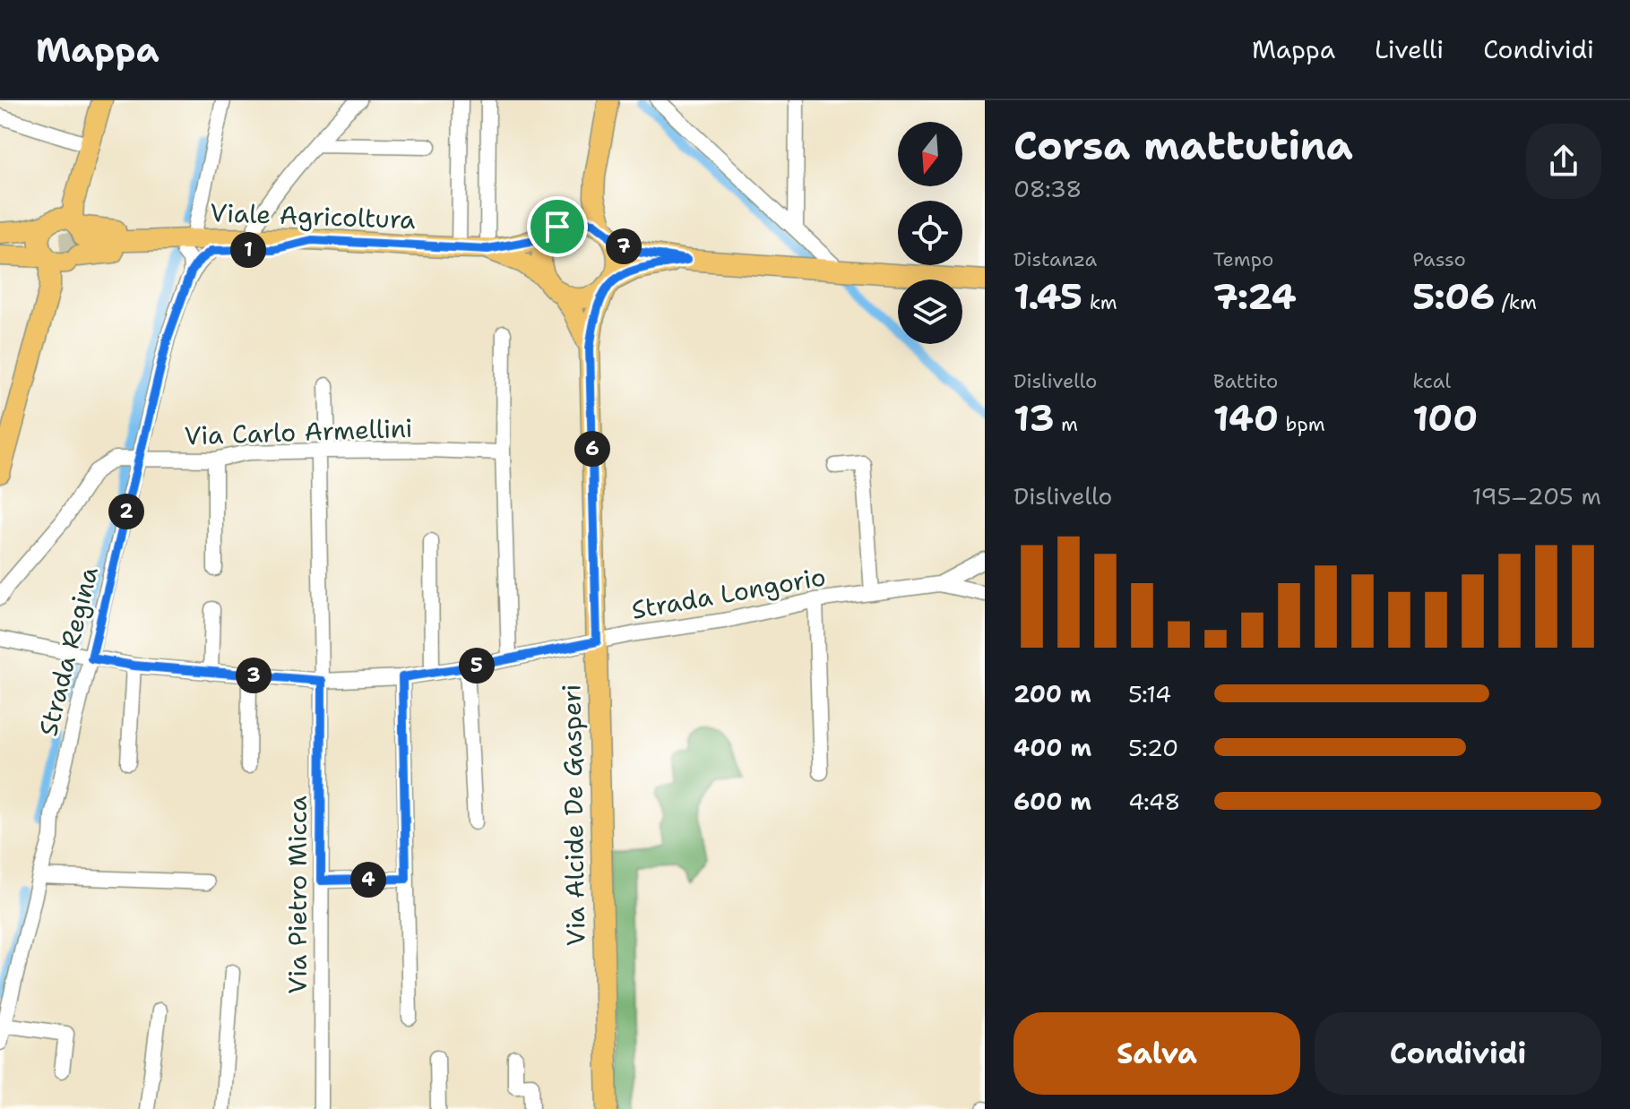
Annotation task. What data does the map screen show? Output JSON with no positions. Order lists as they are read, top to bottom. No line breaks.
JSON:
{"streets":{"main road":["Viale Agricoltura","Via Alcide De Gasperi"],"street":["Via Carlo Armellini","Strada Longorio","Strada Regina","Via Pietro Micca"]},"crossings":[["Viale Agricoltura","Via Alcide De Gasperi"],["Via Carlo Armellini","Strada Regina"],["Via Carlo Armellini","Via Pietro Micca"],["Strada Longorio","Strada Regina"],["Strada Longorio","Via Alcide De Gasperi"],["Strada Longorio","Via Pietro Micca"]],"north":"bottom","page":{"header":"Mappa","nav":["Mappa","Livelli","Condividi"],"heading":["Corsa mattutina","08:38"],"stats":[["Distanza","1.45 km"],["Tempo","7:24"],["Passo","5:06 /km"],["Dislivello","13 m"],["Battito","140 bpm"],["kcal","100"]],"pins":["7","1","6","2","5","3","4"],"chart":["Dislivello","195–205 m"],"list":[{"name":"200 m","note":"5:14"},{"name":"400 m","note":"5:20"},{"name":"600 m","note":"4:48"}],"buttons":["Salva","Condividi"]}}
